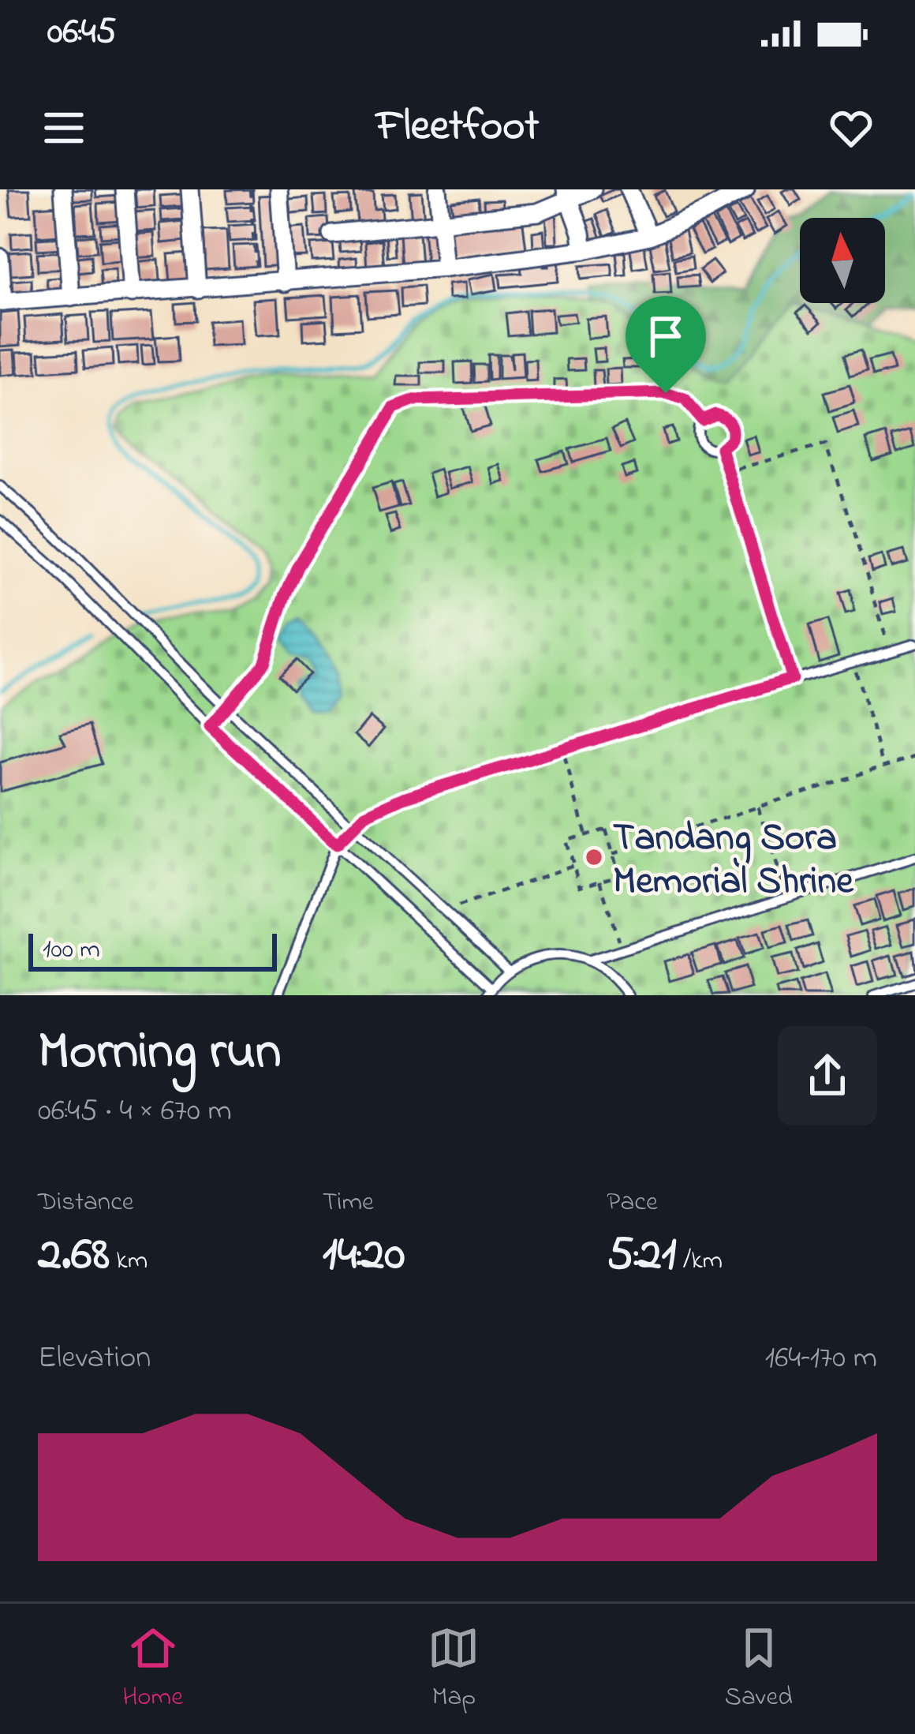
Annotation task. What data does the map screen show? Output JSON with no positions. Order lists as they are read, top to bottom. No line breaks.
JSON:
{"places":["Tandang Sora Memorial Shrine"],"scale_bar":"100 m","north":"top","page":{"status":"06:45","header":"Fleetfoot","scale":"100 m","heading":["Morning run","06:45 · 4 × 670 m"],"stats":[["Distance","2.68 km"],["Time","14:20"],["Pace","5:21 /km"]],"chart":["Elevation","164–170 m"],"tabs":["Home","Map","Saved"]}}
